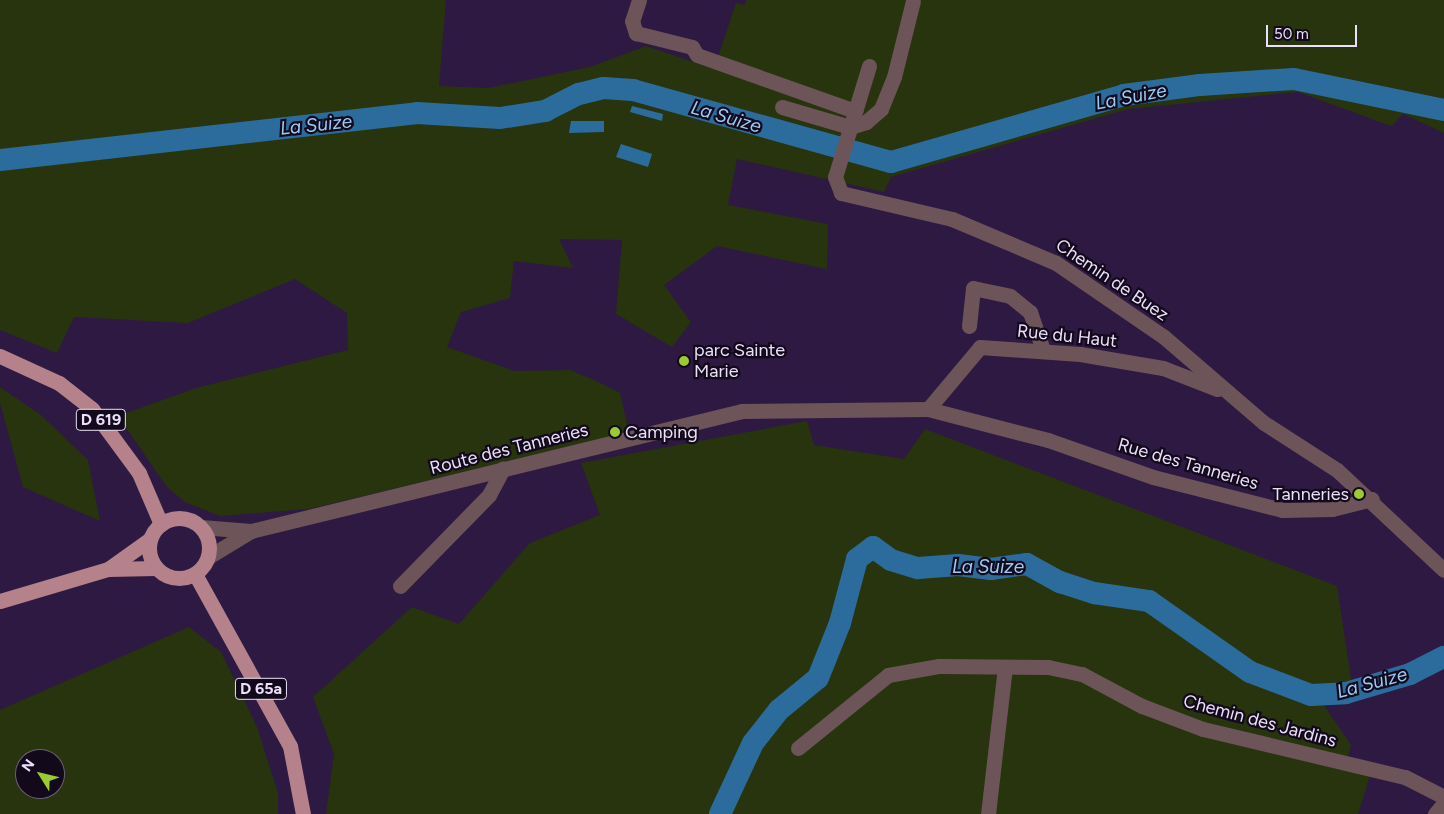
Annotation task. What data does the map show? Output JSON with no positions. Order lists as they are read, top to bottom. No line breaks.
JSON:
{"streets":{"main road":["D 619","D 65a"],"street":["Chemin de Buez","Rue du Haut","Route des Tanneries","Rue des Tanneries","Chemin des Jardins"]},"crossings":[["Chemin de Buez","Rue du Haut"],["Chemin de Buez","Rue des Tanneries"],["Rue du Haut","Route des Tanneries"],["Rue du Haut","Rue des Tanneries"],["D 619","Route des Tanneries"],["D 619","D 65a"],["Route des Tanneries","Rue des Tanneries"],["Route des Tanneries","D 65a"]],"water":["La Suize"],"places":["parc Sainte Marie","Camping","Tanneries"],"scale_bar":"50 m","north":"top left"}
